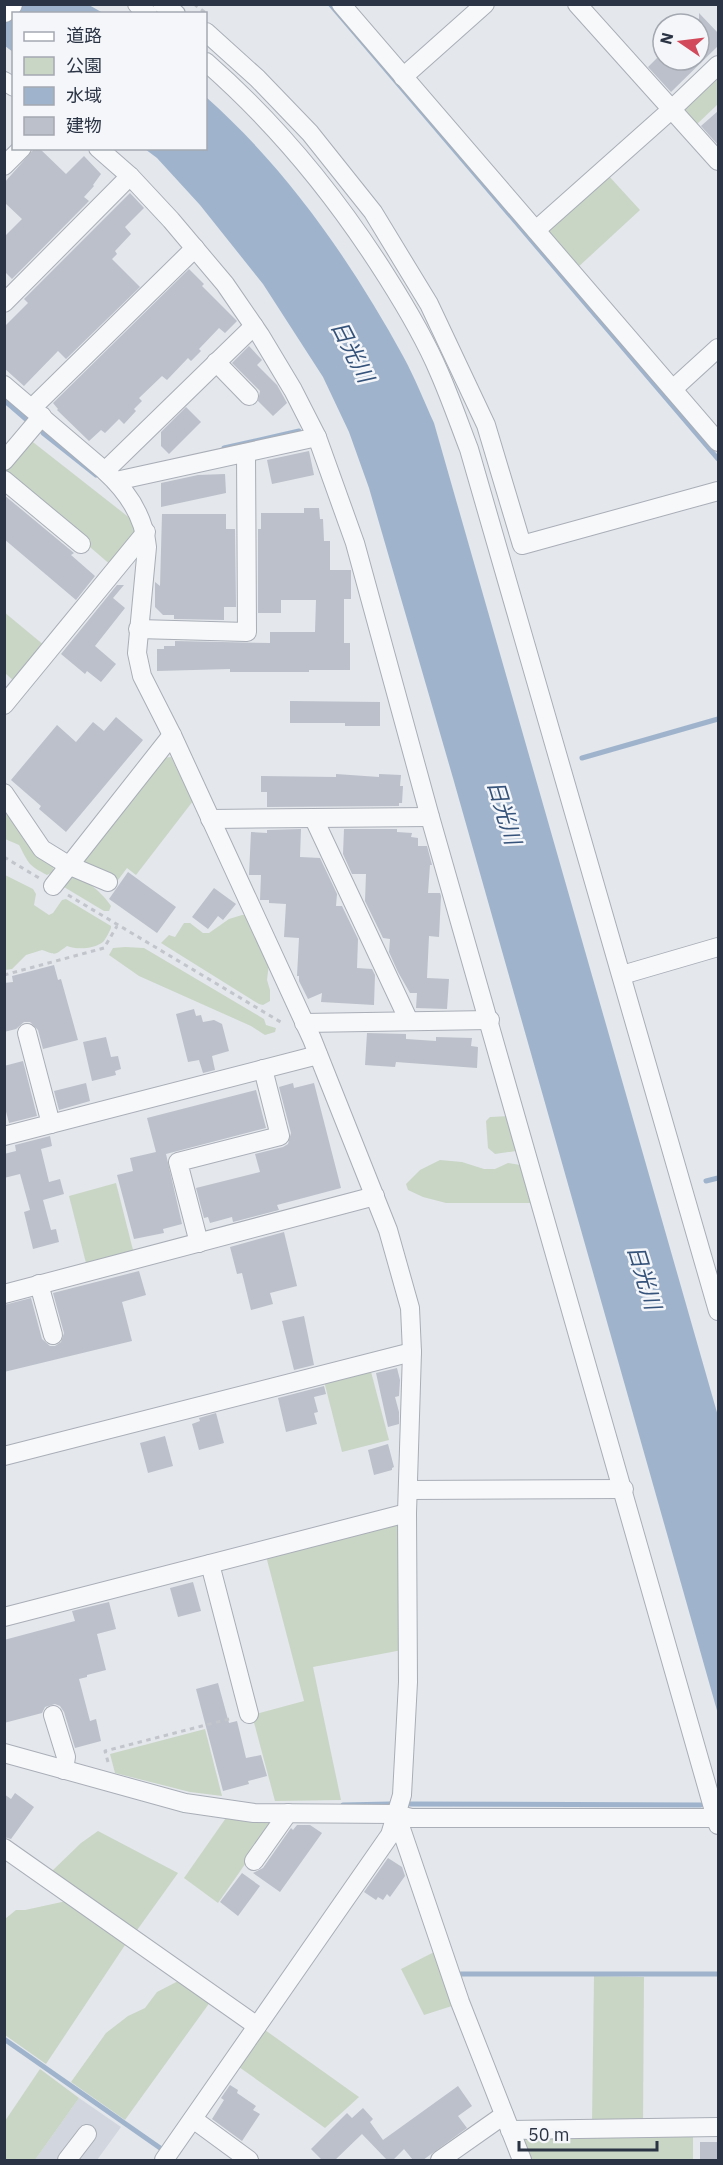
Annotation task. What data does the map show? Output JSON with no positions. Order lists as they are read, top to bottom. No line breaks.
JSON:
{"water":["日光川"],"legend":["道路","公園","水域","建物"],"scale_bar":"50 m","north":"left"}
